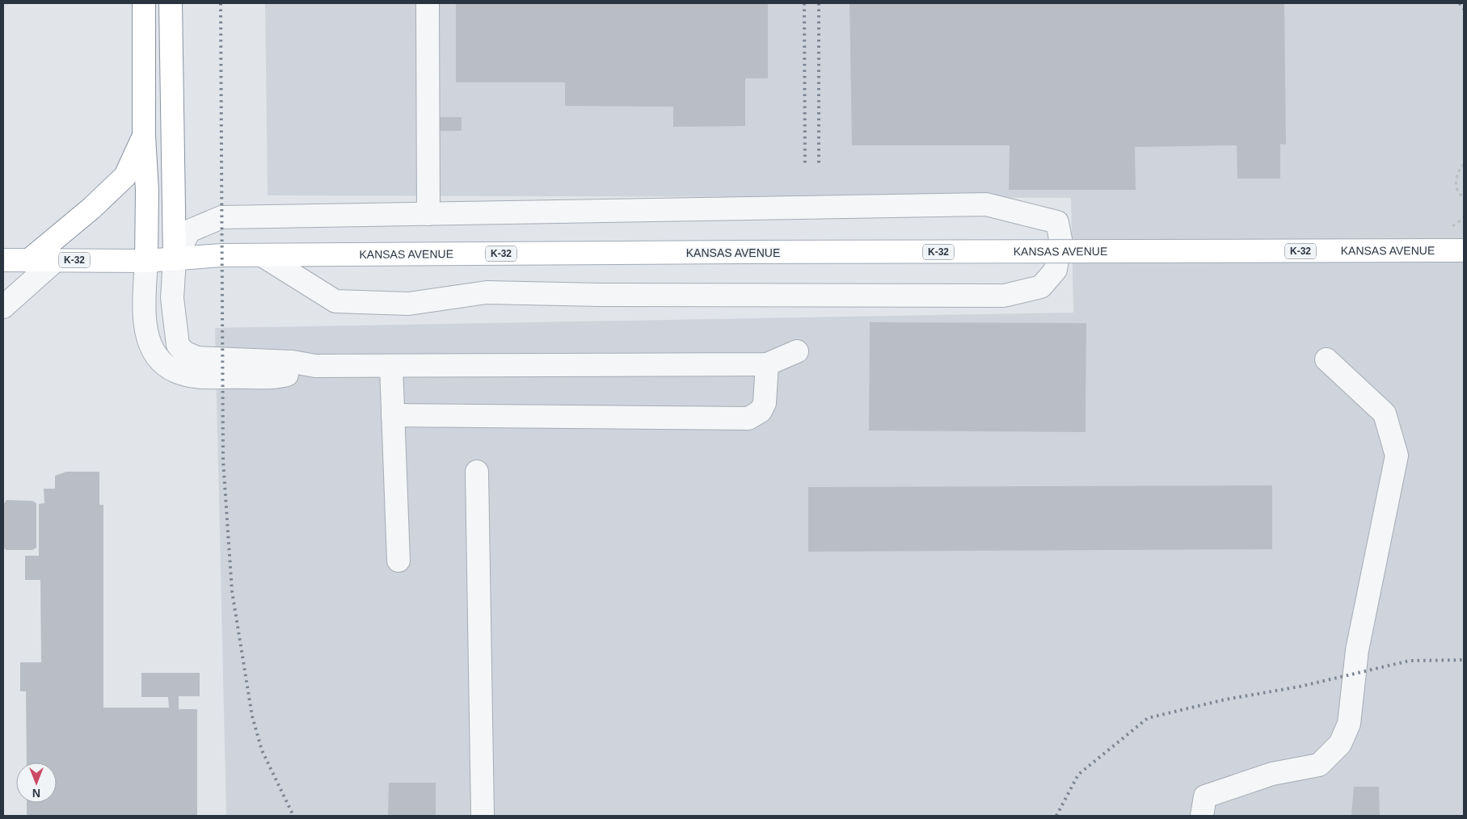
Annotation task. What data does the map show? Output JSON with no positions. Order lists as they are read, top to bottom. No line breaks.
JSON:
{"streets":{"main road":["K-32","KANSAS AVENUE"]},"north":"bottom"}
